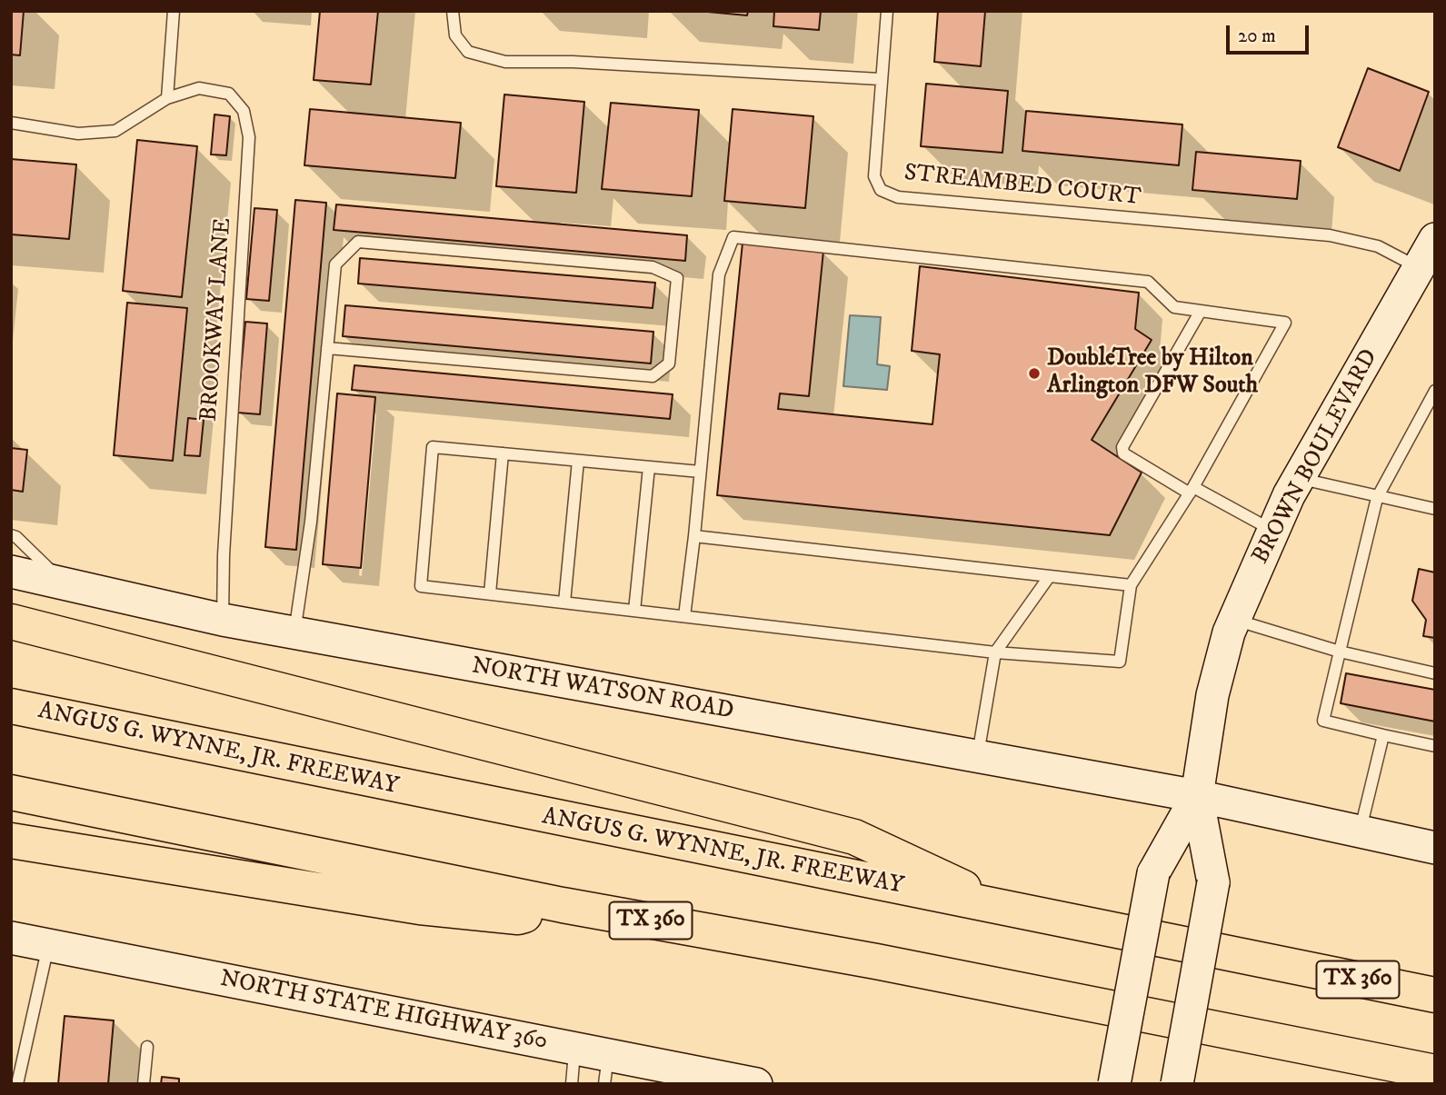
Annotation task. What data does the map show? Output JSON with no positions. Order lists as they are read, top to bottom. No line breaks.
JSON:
{"streets":{"highway":["ANGUS G. WYNNE, JR. FREEWAY","TX 360"],"main road":["BROWN BOULEVARD","NORTH WATSON ROAD","NORTH STATE HIGHWAY 360"],"lane":["STREAMBED COURT","BROOKWAY LANE"]},"crossings":[["STREAMBED COURT","BROWN BOULEVARD"],["BROOKWAY LANE","NORTH WATSON ROAD"],["BROWN BOULEVARD","NORTH WATSON ROAD"]],"places":["DoubleTree by Hilton Arlington DFW South"],"scale_bar":"20 m"}
